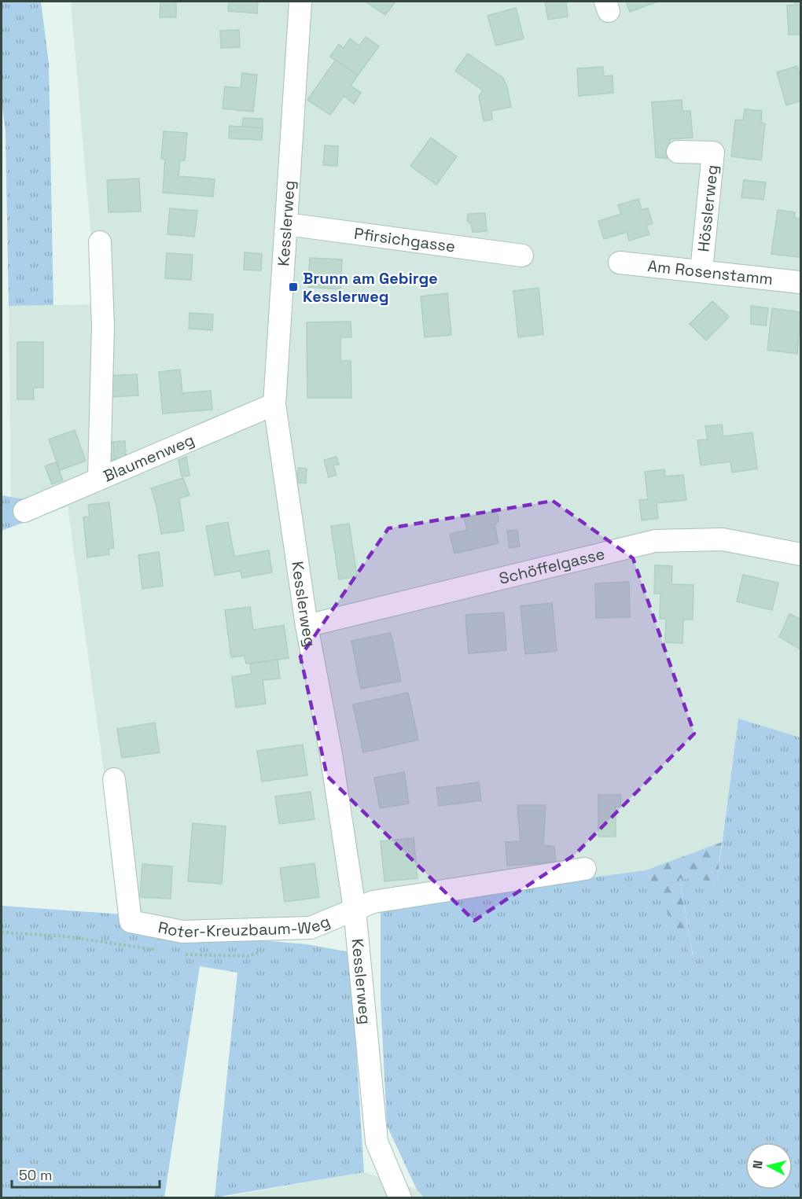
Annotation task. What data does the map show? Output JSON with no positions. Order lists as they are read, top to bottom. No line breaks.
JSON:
{"streets":{"street":["Hösslerweg","Kesslerweg","Pfirsichgasse","Am Rosenstamm","Blaumenweg","Schöffelgasse","Roter-Kreuzbaum-Weg"]},"crossings":[["Hösslerweg","Am Rosenstamm"],["Kesslerweg","Pfirsichgasse"],["Kesslerweg","Blaumenweg"],["Kesslerweg","Schöffelgasse"],["Kesslerweg","Roter-Kreuzbaum-Weg"]],"places":{"transit":["Brunn am Gebirge Kesslerweg"]},"scale_bar":"50 m","north":"left"}
